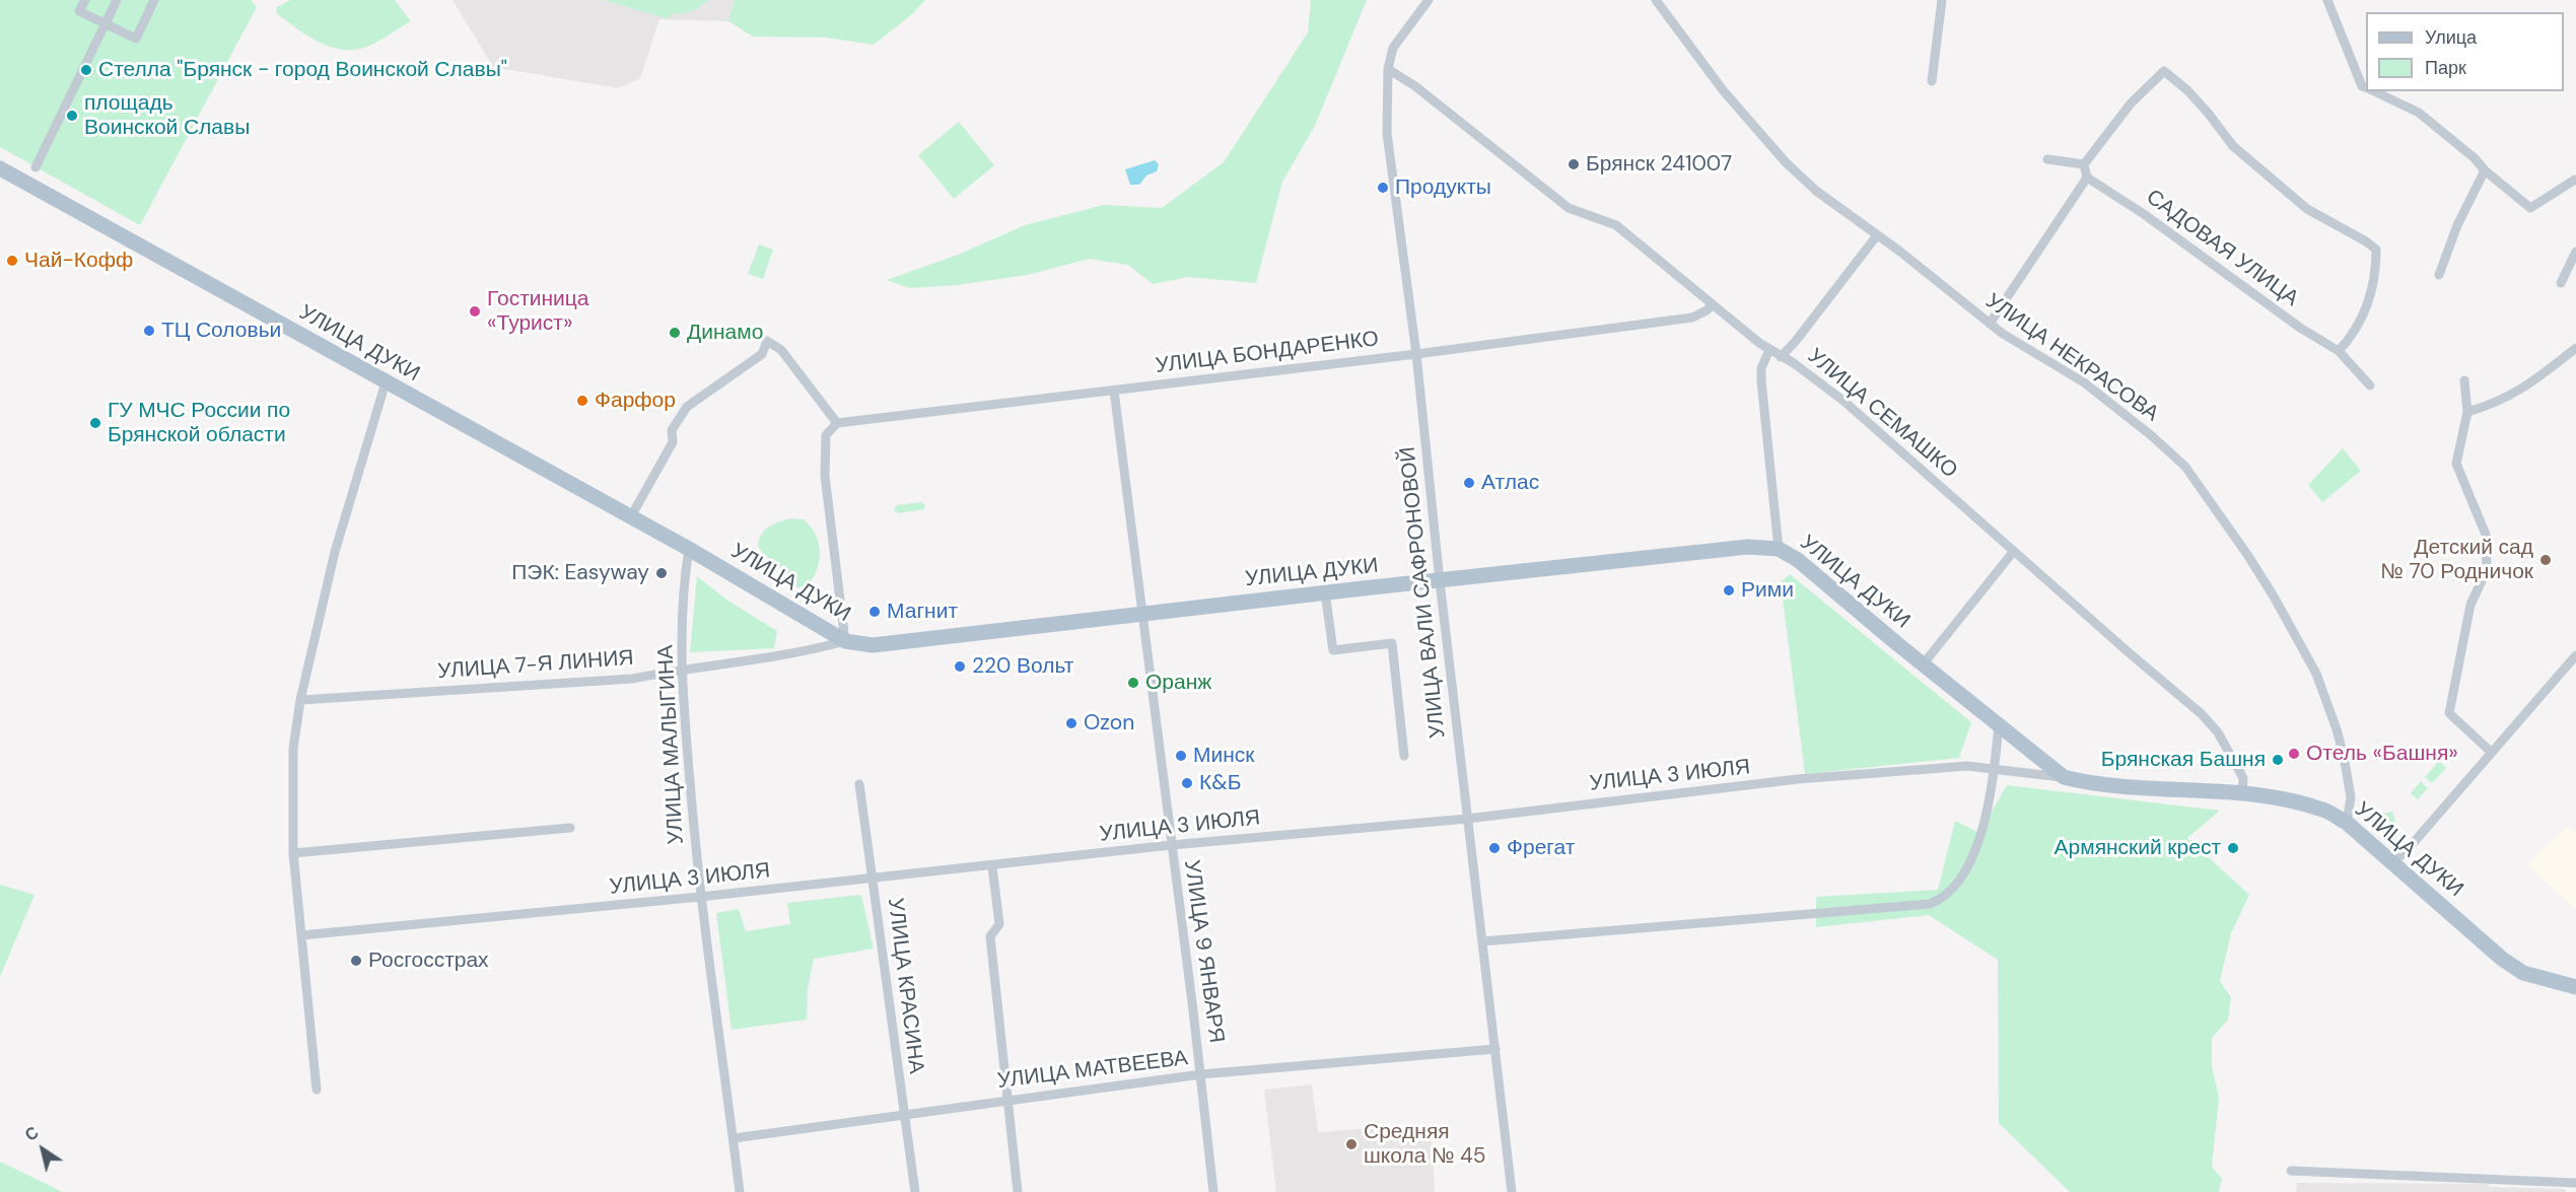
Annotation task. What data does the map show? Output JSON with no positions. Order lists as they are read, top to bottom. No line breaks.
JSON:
{"streets":{"main road":["УЛИЦА ДУКИ"],"street":["САДОВАЯ УЛИЦА","УЛИЦА БОНДАРЕНКО","УЛИЦА НЕКРАСОВА","УЛИЦА СЕМАШКО","УЛИЦА ВАЛИ САФРОНОВОЙ","УЛИЦА 7-Я ЛИНИЯ","УЛИЦА МАЛЫГИНА","УЛИЦА 3 ИЮЛЯ","УЛИЦА 9 ЯНВАРЯ","УЛИЦА КРАСИНА","УЛИЦА МАТВЕЕВА"]},"crossings":[["УЛИЦА ДУКИ","УЛИЦА НЕКРАСОВА"],["УЛИЦА ДУКИ","УЛИЦА СЕМАШКО"],["УЛИЦА ДУКИ","УЛИЦА ВАЛИ САФРОНОВОЙ"],["УЛИЦА ДУКИ","УЛИЦА 7-Я ЛИНИЯ"],["УЛИЦА ДУКИ","УЛИЦА МАЛЫГИНА"],["УЛИЦА ДУКИ","УЛИЦА 3 ИЮЛЯ"],["УЛИЦА ДУКИ","УЛИЦА 9 ЯНВАРЯ"],["УЛИЦА БОНДАРЕНКО","УЛИЦА СЕМАШКО"],["УЛИЦА БОНДАРЕНКО","УЛИЦА ВАЛИ САФРОНОВОЙ"],["УЛИЦА БОНДАРЕНКО","УЛИЦА 9 ЯНВАРЯ"],["УЛИЦА СЕМАШКО","УЛИЦА ВАЛИ САФРОНОВОЙ"],["УЛИЦА ВАЛИ САФРОНОВОЙ","УЛИЦА 3 ИЮЛЯ"],["УЛИЦА ВАЛИ САФРОНОВОЙ","УЛИЦА МАТВЕЕВА"],["УЛИЦА 7-Я ЛИНИЯ","УЛИЦА МАЛЫГИНА"],["УЛИЦА МАЛЫГИНА","УЛИЦА 3 ИЮЛЯ"],["УЛИЦА МАЛЫГИНА","УЛИЦА МАТВЕЕВА"],["УЛИЦА 3 ИЮЛЯ","УЛИЦА 9 ЯНВАРЯ"],["УЛИЦА 3 ИЮЛЯ","УЛИЦА КРАСИНА"],["УЛИЦА 9 ЯНВАРЯ","УЛИЦА МАТВЕЕВА"],["УЛИЦА КРАСИНА","УЛИЦА МАТВЕЕВА"]],"places":["Стелла \"Брянск - город Воинской Славы\"","площадь Воинской Славы","Брянск 241007","Продукты","Чай-Кофф","Гостиница «Турист»","ТЦ Соловьи","Динамо","Фарфор","ГУ МЧС России по Брянской области","Атлас","Детский сад № 70 Родничок","ПЭК: Easyway","Рими","Магнит","220 Вольт","Оранж","Ozon","Отель «Башня»","Минск","Брянская Башня","К&Б","Фрегат","Армянский крест","Росгосстрах","Средняя школа № 45"],"legend":["Улица","Парк"],"north":"top left"}
